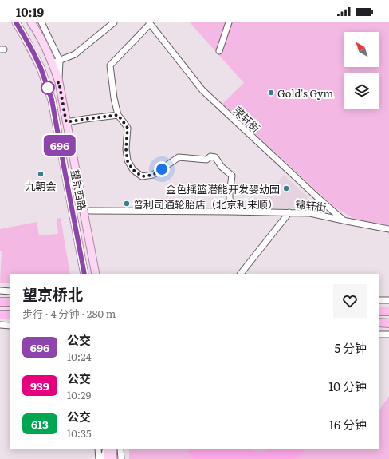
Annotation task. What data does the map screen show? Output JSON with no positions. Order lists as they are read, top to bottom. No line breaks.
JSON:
{"streets":{"main road":["望京西路"],"street":["荣轩街","锦轩街"]},"crossings":[["荣轩街","锦轩街"]],"places":["Gold's Gym","九朝会","金色摇篮潜能开发婴幼园","普利司通轮胎店（北京利来顺）"],"lines":["bus line 696"],"north":"top left","page":{"status":"10:19","on_map":"696","heading":["望京桥北","步行 · 4 分钟 · 280 m"],"list":[{"mark":"696","name":"公交","note":"10:24","value":"5 分钟"},{"mark":"939","name":"公交","note":"10:29","value":"10 分钟"},{"mark":"613","name":"公交","note":"10:35","value":"16 分钟"}]}}
